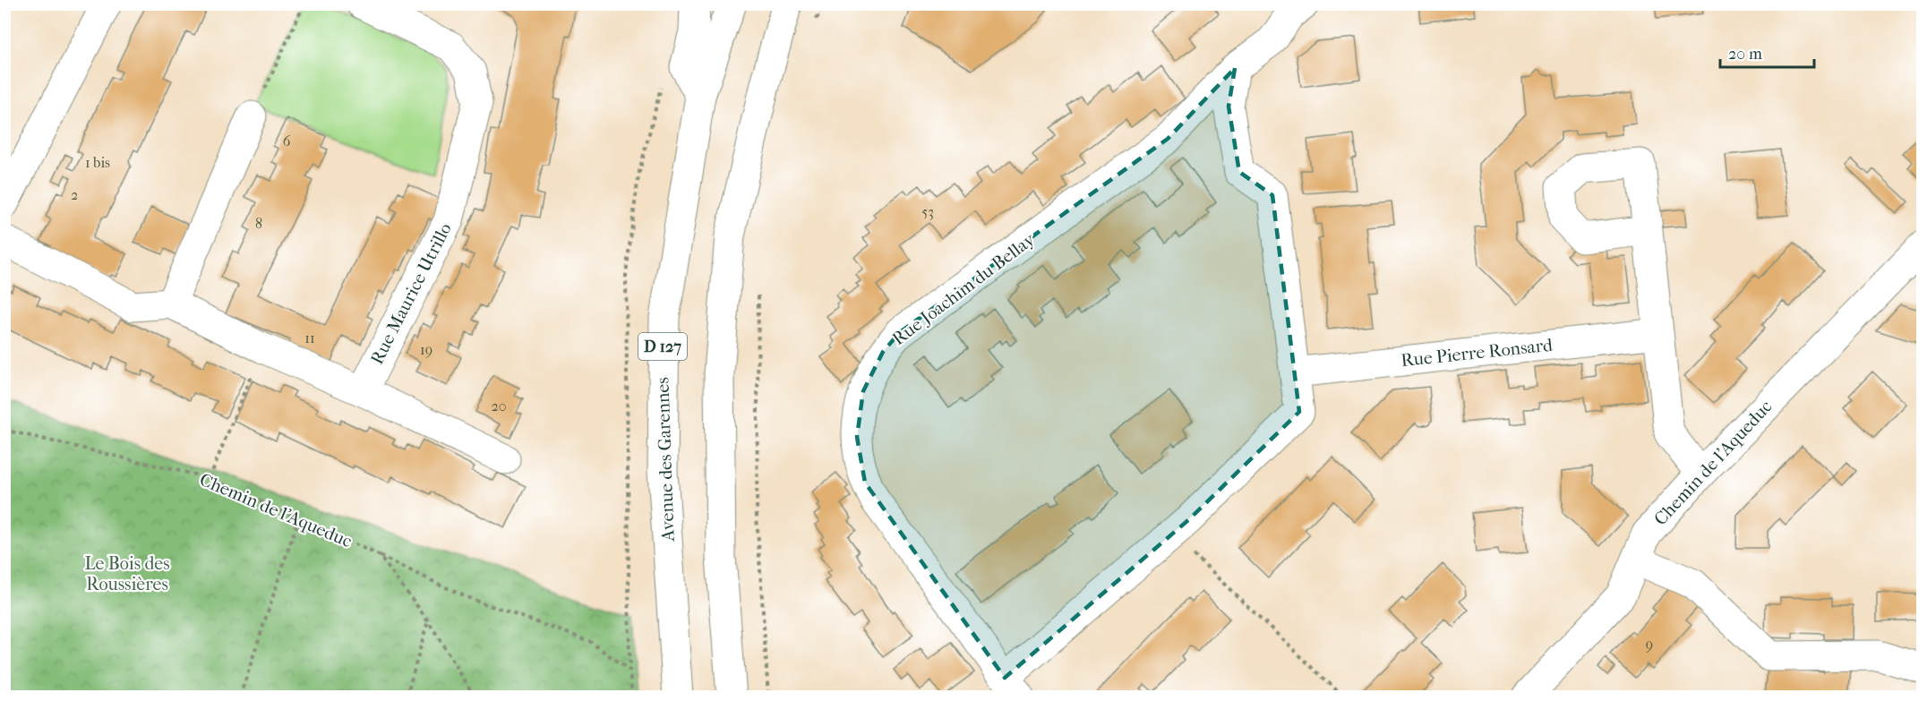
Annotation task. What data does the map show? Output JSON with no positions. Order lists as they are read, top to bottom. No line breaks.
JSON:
{"streets":{"street":["Rue Joachim du Bellay","Rue Maurice Utrillo","D 127","Rue Pierre Ronsard","Avenue des Garennes","Chemin de l'Aqueduc"]},"crossings":[["Rue Joachim du Bellay","Rue Pierre Ronsard"]],"parks":["Le Bois des Roussières"],"house_numbers":["6","1 bis","2","53","8","11","19","20","9"],"scale_bar":"20 m"}
